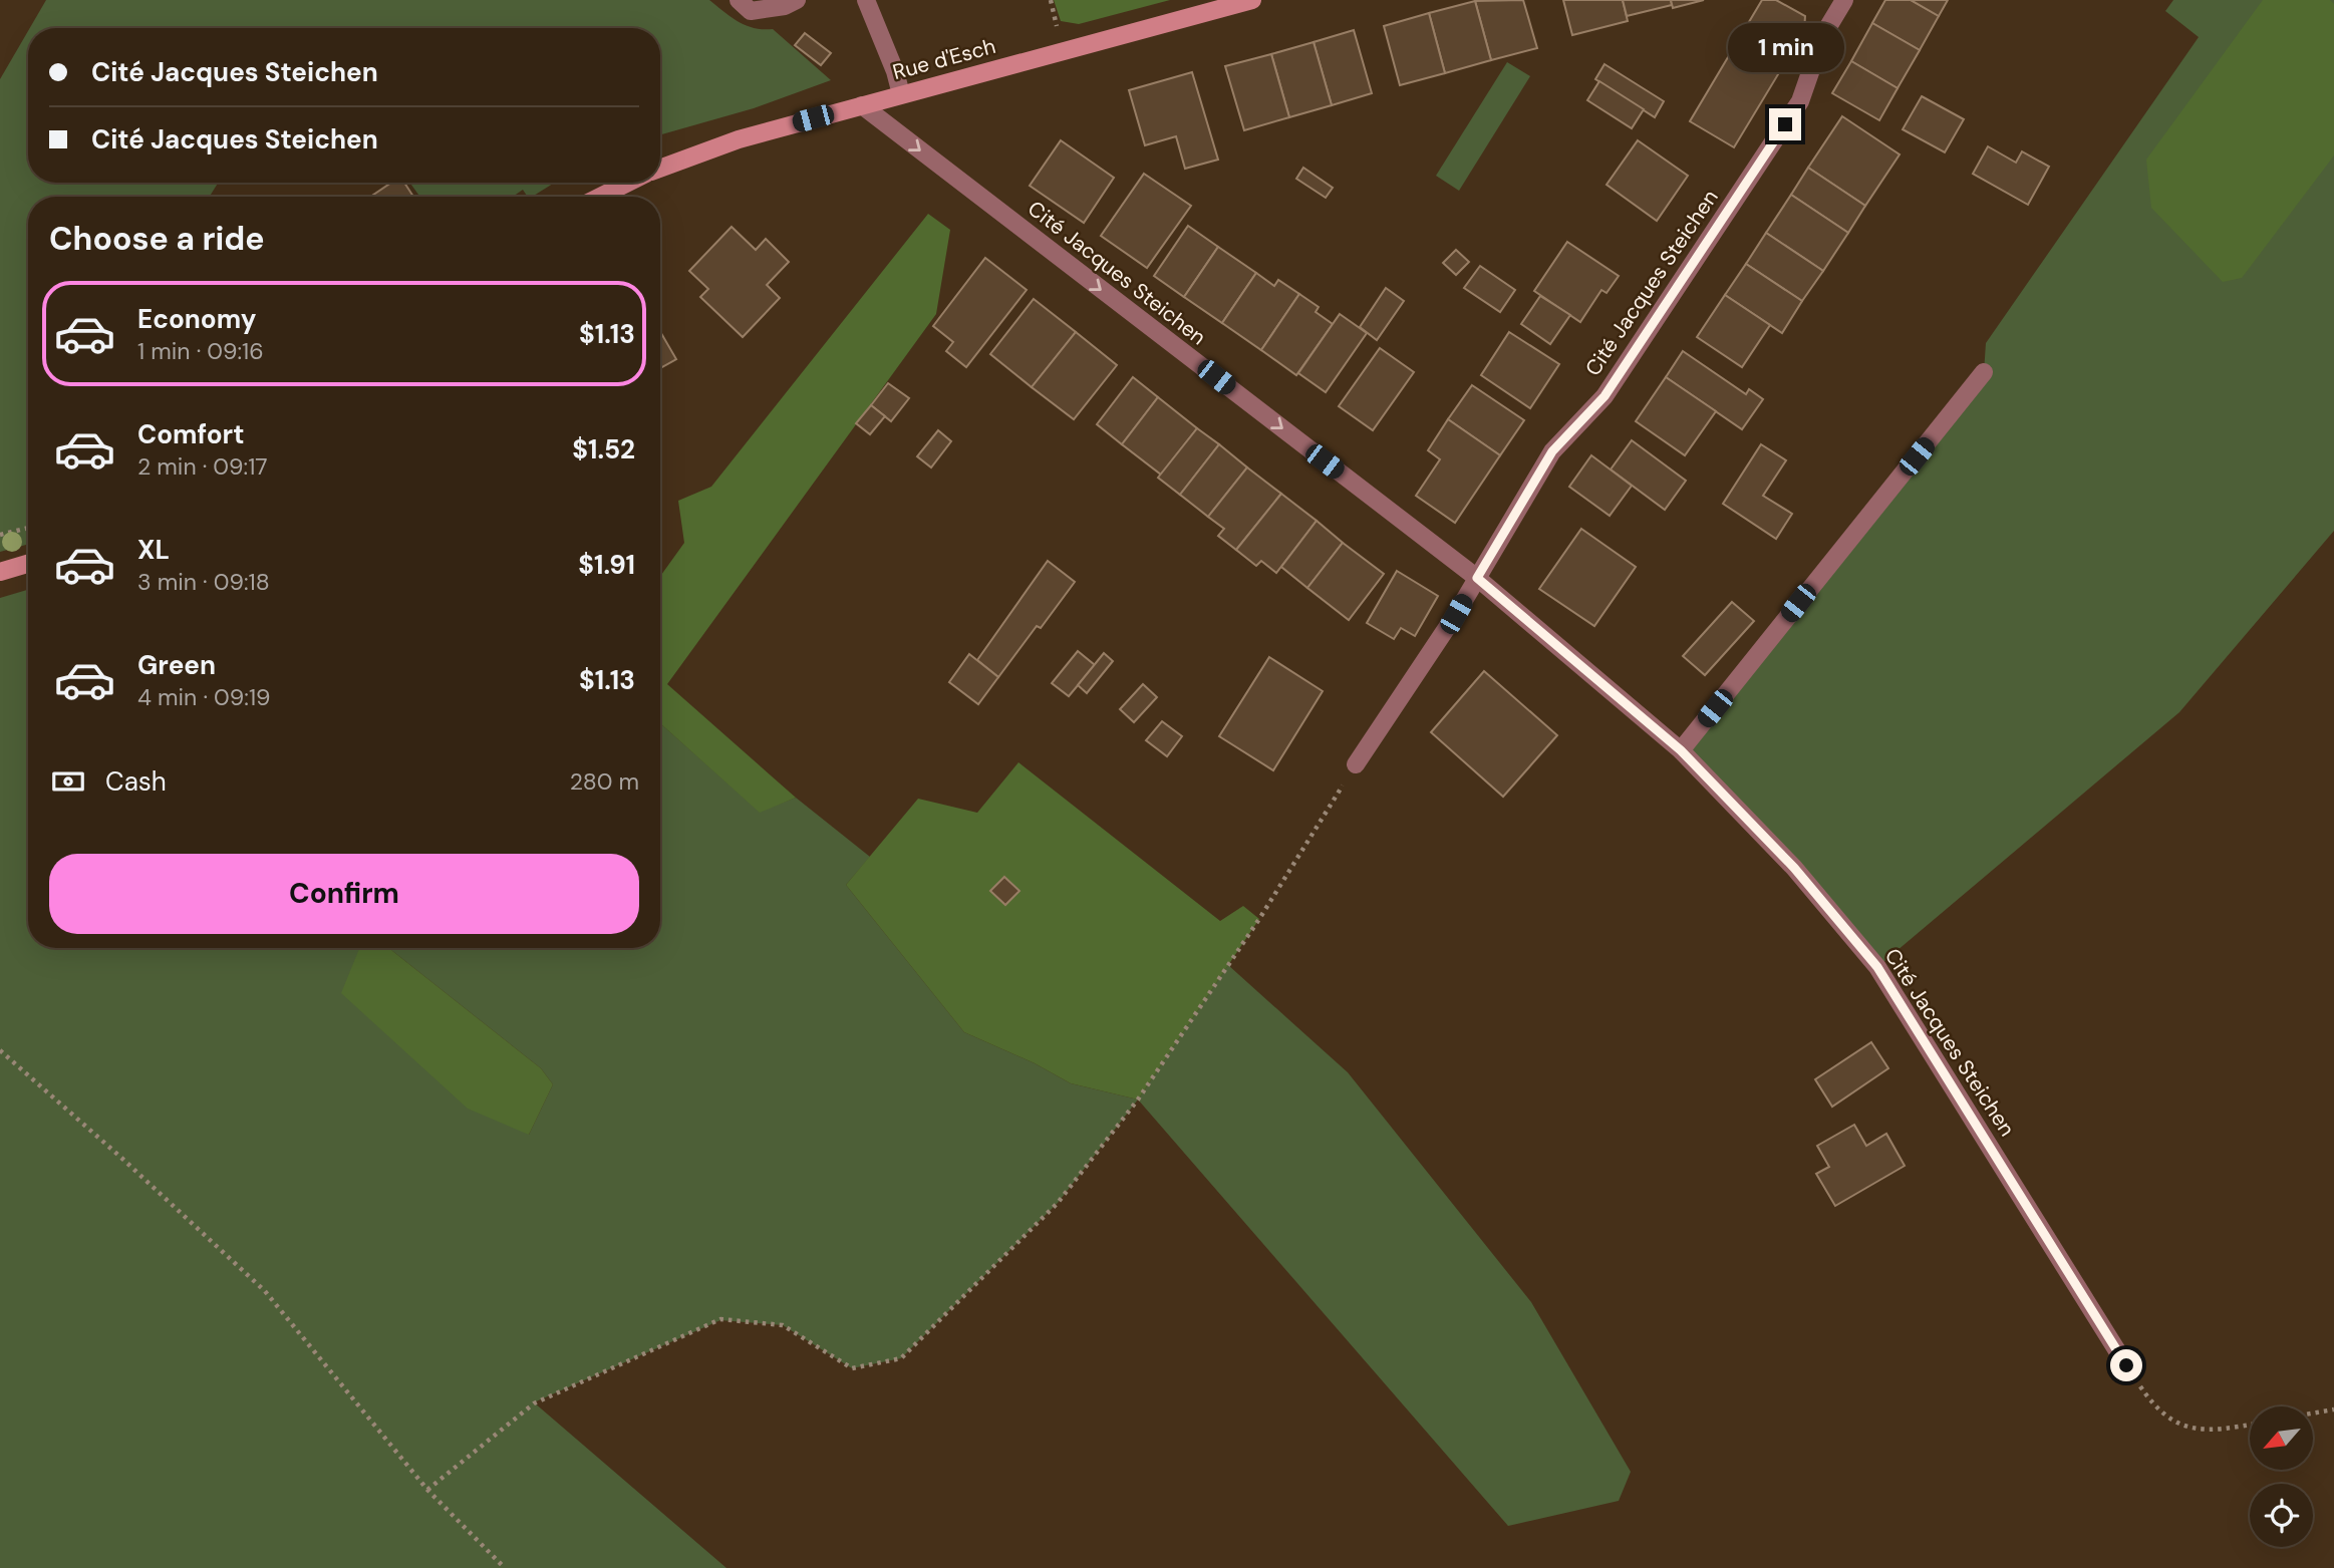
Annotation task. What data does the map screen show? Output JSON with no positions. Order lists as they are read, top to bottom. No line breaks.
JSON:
{"streets":{"main road":["Rue d'Esch"],"street":["Cité Jacques Steichen"]},"crossings":[["Rue d'Esch","Cité Jacques Steichen"]],"north":"bottom left","page":{"bubble":"1 min","banner":["Cité Jacques Steichen","Cité Jacques Steichen"],"heading":"Choose a ride","list":[{"name":"Economy","note":"1 min · 09:16","value":"$1.13"},{"name":"Comfort","note":"2 min · 09:17","value":"$1.52"},{"name":"XL","note":"3 min · 09:18","value":"$1.91"},{"name":"Green","note":"4 min · 09:19","value":"$1.13"}],"pay":["Cash","280 m"],"buttons":"Confirm"}}
